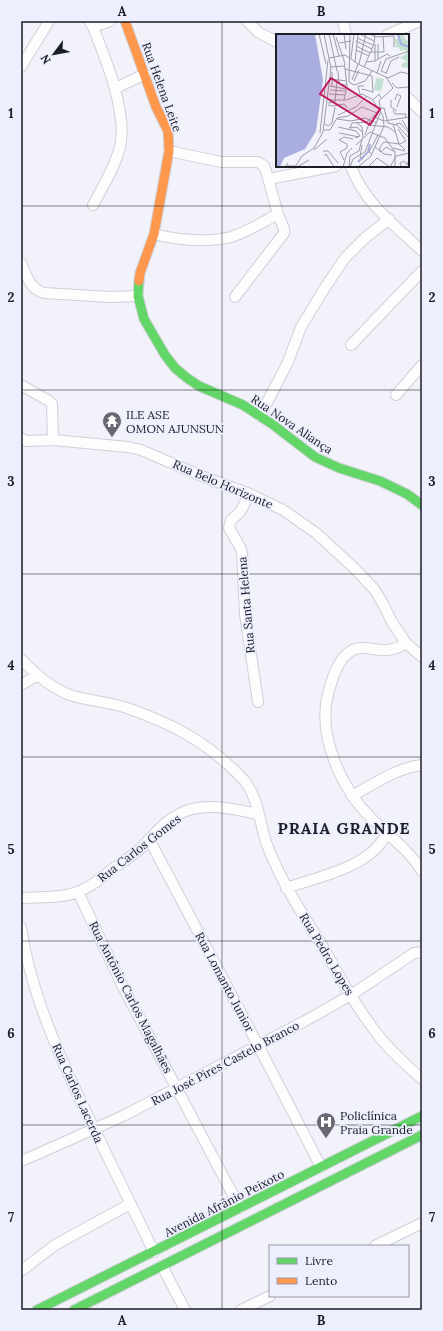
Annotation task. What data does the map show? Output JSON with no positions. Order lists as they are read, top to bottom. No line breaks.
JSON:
{"streets":{"main road":["Rua Helena Leite","Rua Nova Aliança","Avenida Afrânio Peixoto"],"street":["Rua Belo Horizonte","Rua Santa Helena","Rua Carlos Gomes","Rua Pedro Lopes","Rua Lomanto Junior","Rua Antônio Carlos Magalhães","Rua José Pires Castelo Branco","Rua Carlos Lacerda"]},"crossings":[["Rua Helena Leite","Rua Nova Aliança"],["Rua Belo Horizonte","Rua Santa Helena"],["Rua Carlos Gomes","Rua Pedro Lopes"],["Rua Carlos Gomes","Rua Lomanto Junior"],["Rua Carlos Gomes","Rua Antônio Carlos Magalhães"],["Rua Pedro Lopes","Rua José Pires Castelo Branco"],["Rua Lomanto Junior","Rua José Pires Castelo Branco"],["Rua Lomanto Junior","Avenida Afrânio Peixoto"],["Rua Antônio Carlos Magalhães","Rua José Pires Castelo Branco"],["Rua Antônio Carlos Magalhães","Avenida Afrânio Peixoto"],["Rua José Pires Castelo Branco","Rua Carlos Lacerda"],["Rua Carlos Lacerda","Avenida Afrânio Peixoto"]],"districts":["PRAIA GRANDE"],"places":{"temple":["ILE ASE OMON AJUNSUN"],"hospital":["Policlínica Praia Grande"]},"legend":["Livre","Lento"],"north":"bottom left","grid":{"columns":["A","B"],"rows":["1","2","3","4","5","6","7"]}}
